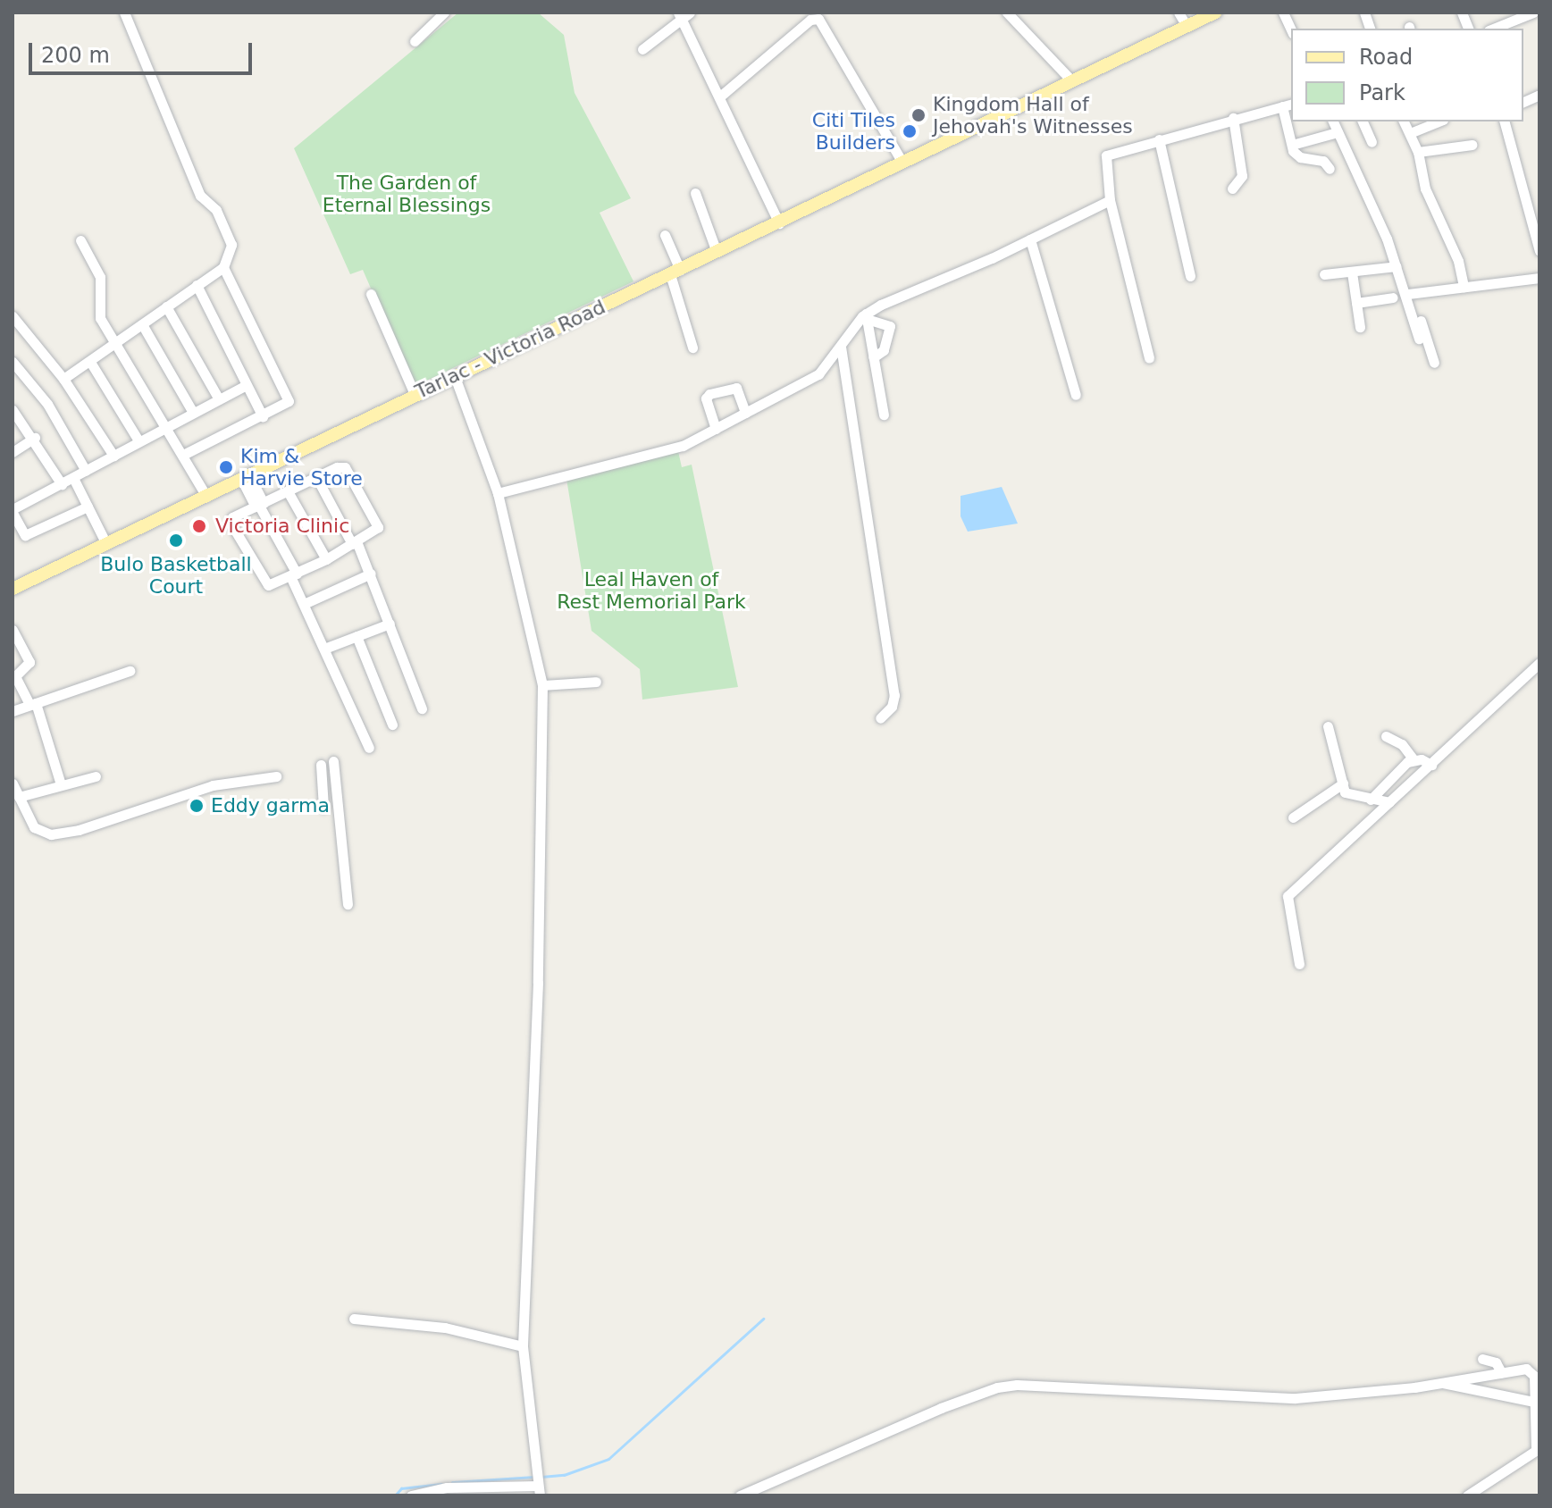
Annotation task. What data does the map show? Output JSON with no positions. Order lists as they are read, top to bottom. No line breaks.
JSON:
{"streets":{"main road":["Tarlac - Victoria Road"]},"parks":["The Garden of Eternal Blessings","Leal Haven of Rest Memorial Park"],"places":["Kingdom Hall of Jehovah's Witnesses","Citi Tiles Builders","Kim & Harvie Store","Victoria Clinic","Bulo Basketball Court","Eddy garma"],"legend":["Road","Park"],"scale_bar":"200 m"}
